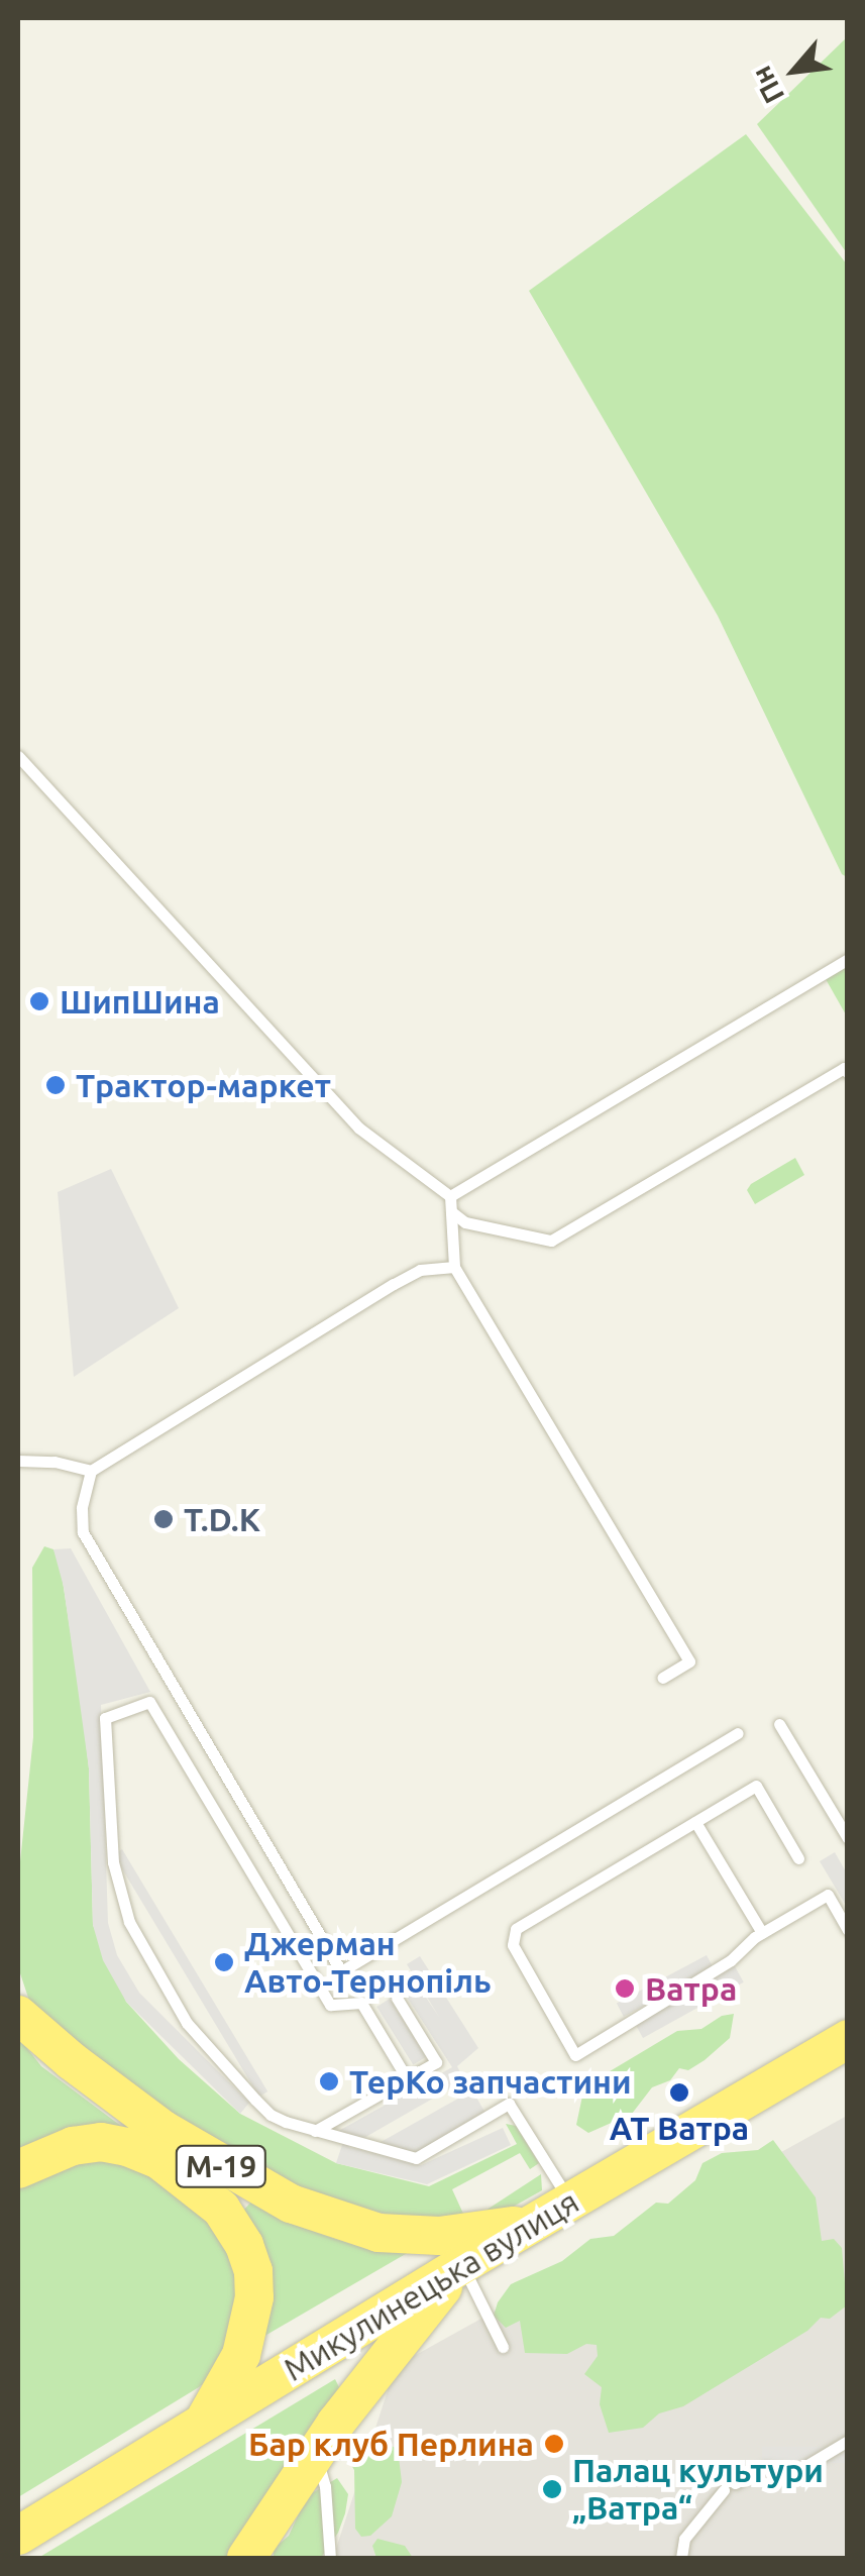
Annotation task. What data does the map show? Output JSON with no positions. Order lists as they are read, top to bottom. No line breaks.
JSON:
{"streets":{"highway":["М-19","Микулинецька вулиця"]},"crossings":[["М-19","Микулинецька вулиця"]],"places":["ШипШина","Трактор-маркет","T.D.K","Джерман Авто-Тернопіль","Ватра","ТерКо запчастини","АТ Ватра","Бар клуб Перлина","Палац культури „Ватра“"],"north":"bottom left"}
